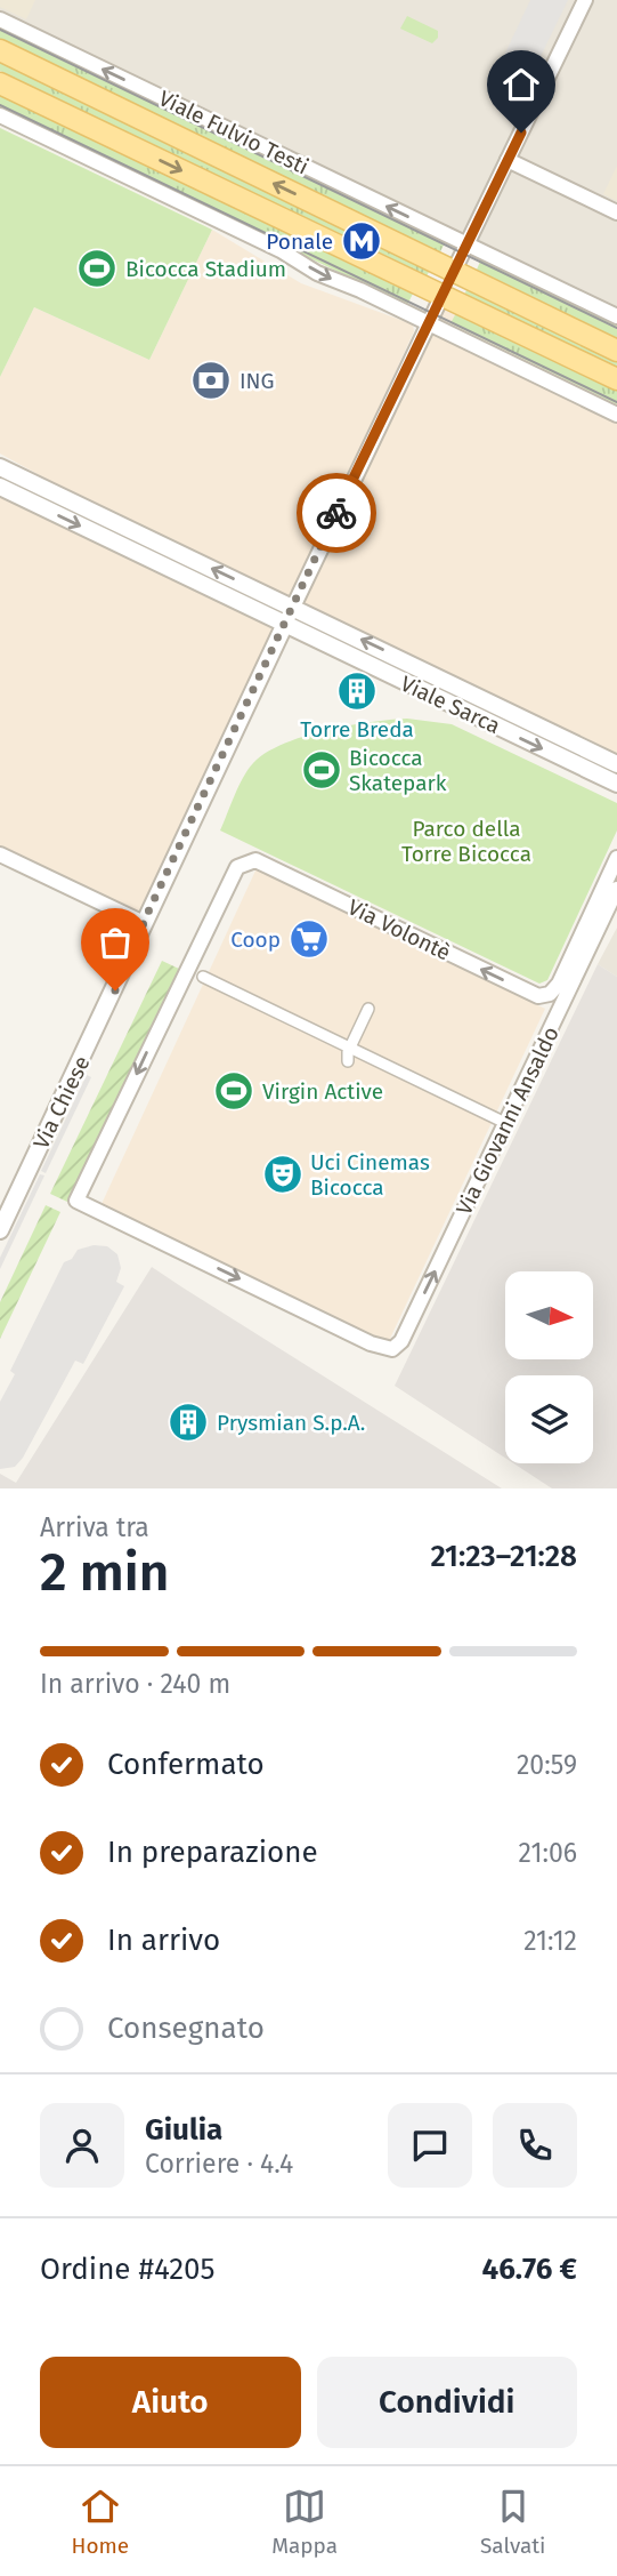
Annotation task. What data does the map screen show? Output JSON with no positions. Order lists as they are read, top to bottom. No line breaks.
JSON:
{"streets":{"main road":["Viale Fulvio Testi"],"street":["Viale Sarca","Via Volontè","Via Chiese","Via Giovanni Ansaldo"]},"crossings":[["Viale Sarca","Via Chiese"],["Via Volontè","Via Giovanni Ansaldo"]],"one_way":["Via Giovanni Ansaldo"],"parks":["Parco della Torre Bicocca"],"places":{"metro station":["Ponale"],"sports":["Bicocca Stadium","Bicocca Skatepark","Virgin Active"],"bank":["ING"],"building":["Torre Breda","Prysmian S.p.A."],"supermarket":["Coop"],"theatre":["Uci Cinemas Bicocca"]},"north":"right","page":{"heading":["2 min","Arriva tra","21:23–21:28"],"panel":["Giulia","Corriere · 4.4","Ordine #4205","46.76 €"],"bar":"In arrivo · 240 m","list":[["Confermato","20:59"],["In preparazione","21:06"],["In arrivo","21:12"],"Consegnato"],"buttons":["Aiuto","Condividi"],"tabs":["Home","Mappa","Salvati"]}}
